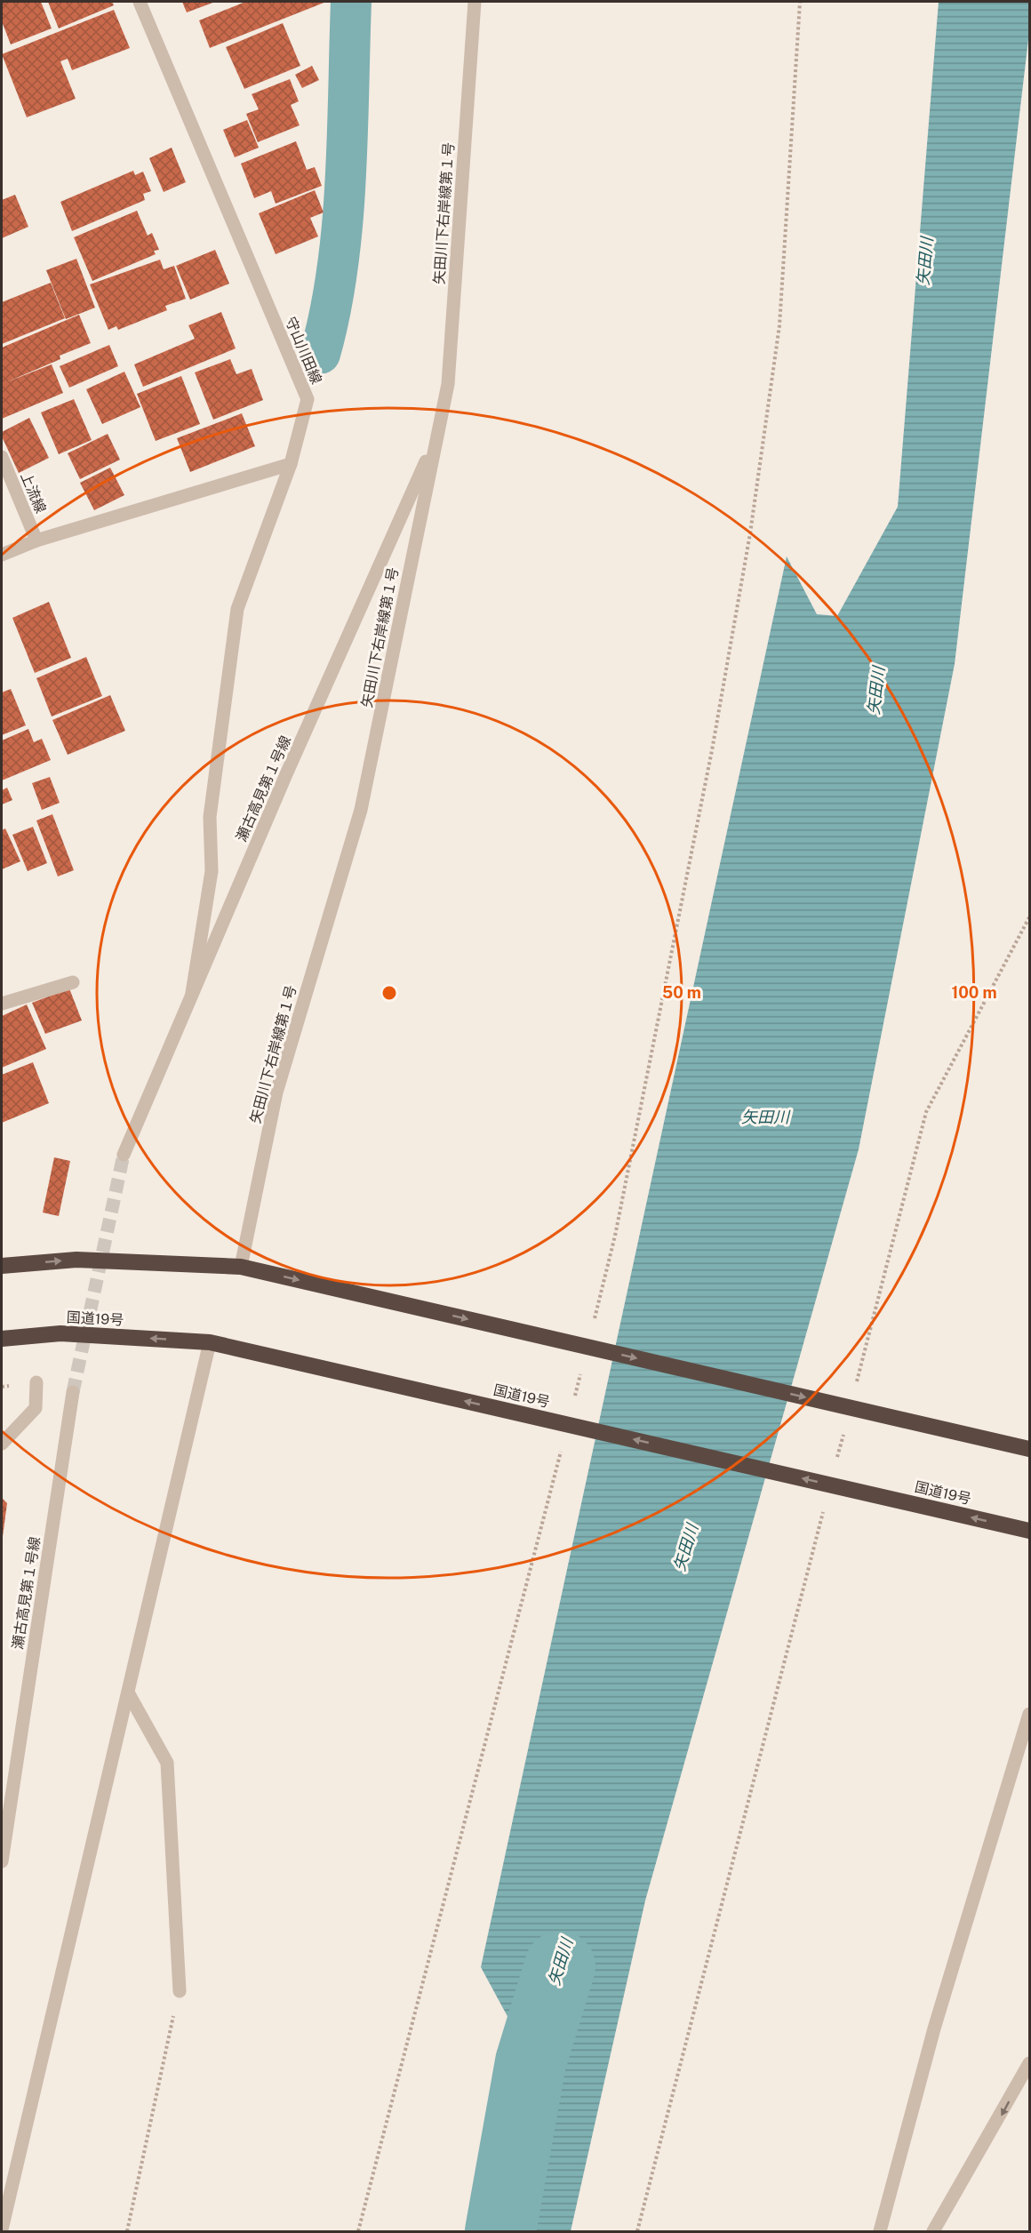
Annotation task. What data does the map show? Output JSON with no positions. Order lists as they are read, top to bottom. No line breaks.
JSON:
{"streets":{"highway":["国道19号"],"street":["矢田川下右岸線第１号","守山川田線","上流線","瀬古高見第１号線"]},"crossings":[["矢田川下右岸線第１号","瀬古高見第１号線"],["守山川田線","瀬古高見第１号線"]],"water":["矢田川"],"rings":["50 m","100 m"]}
